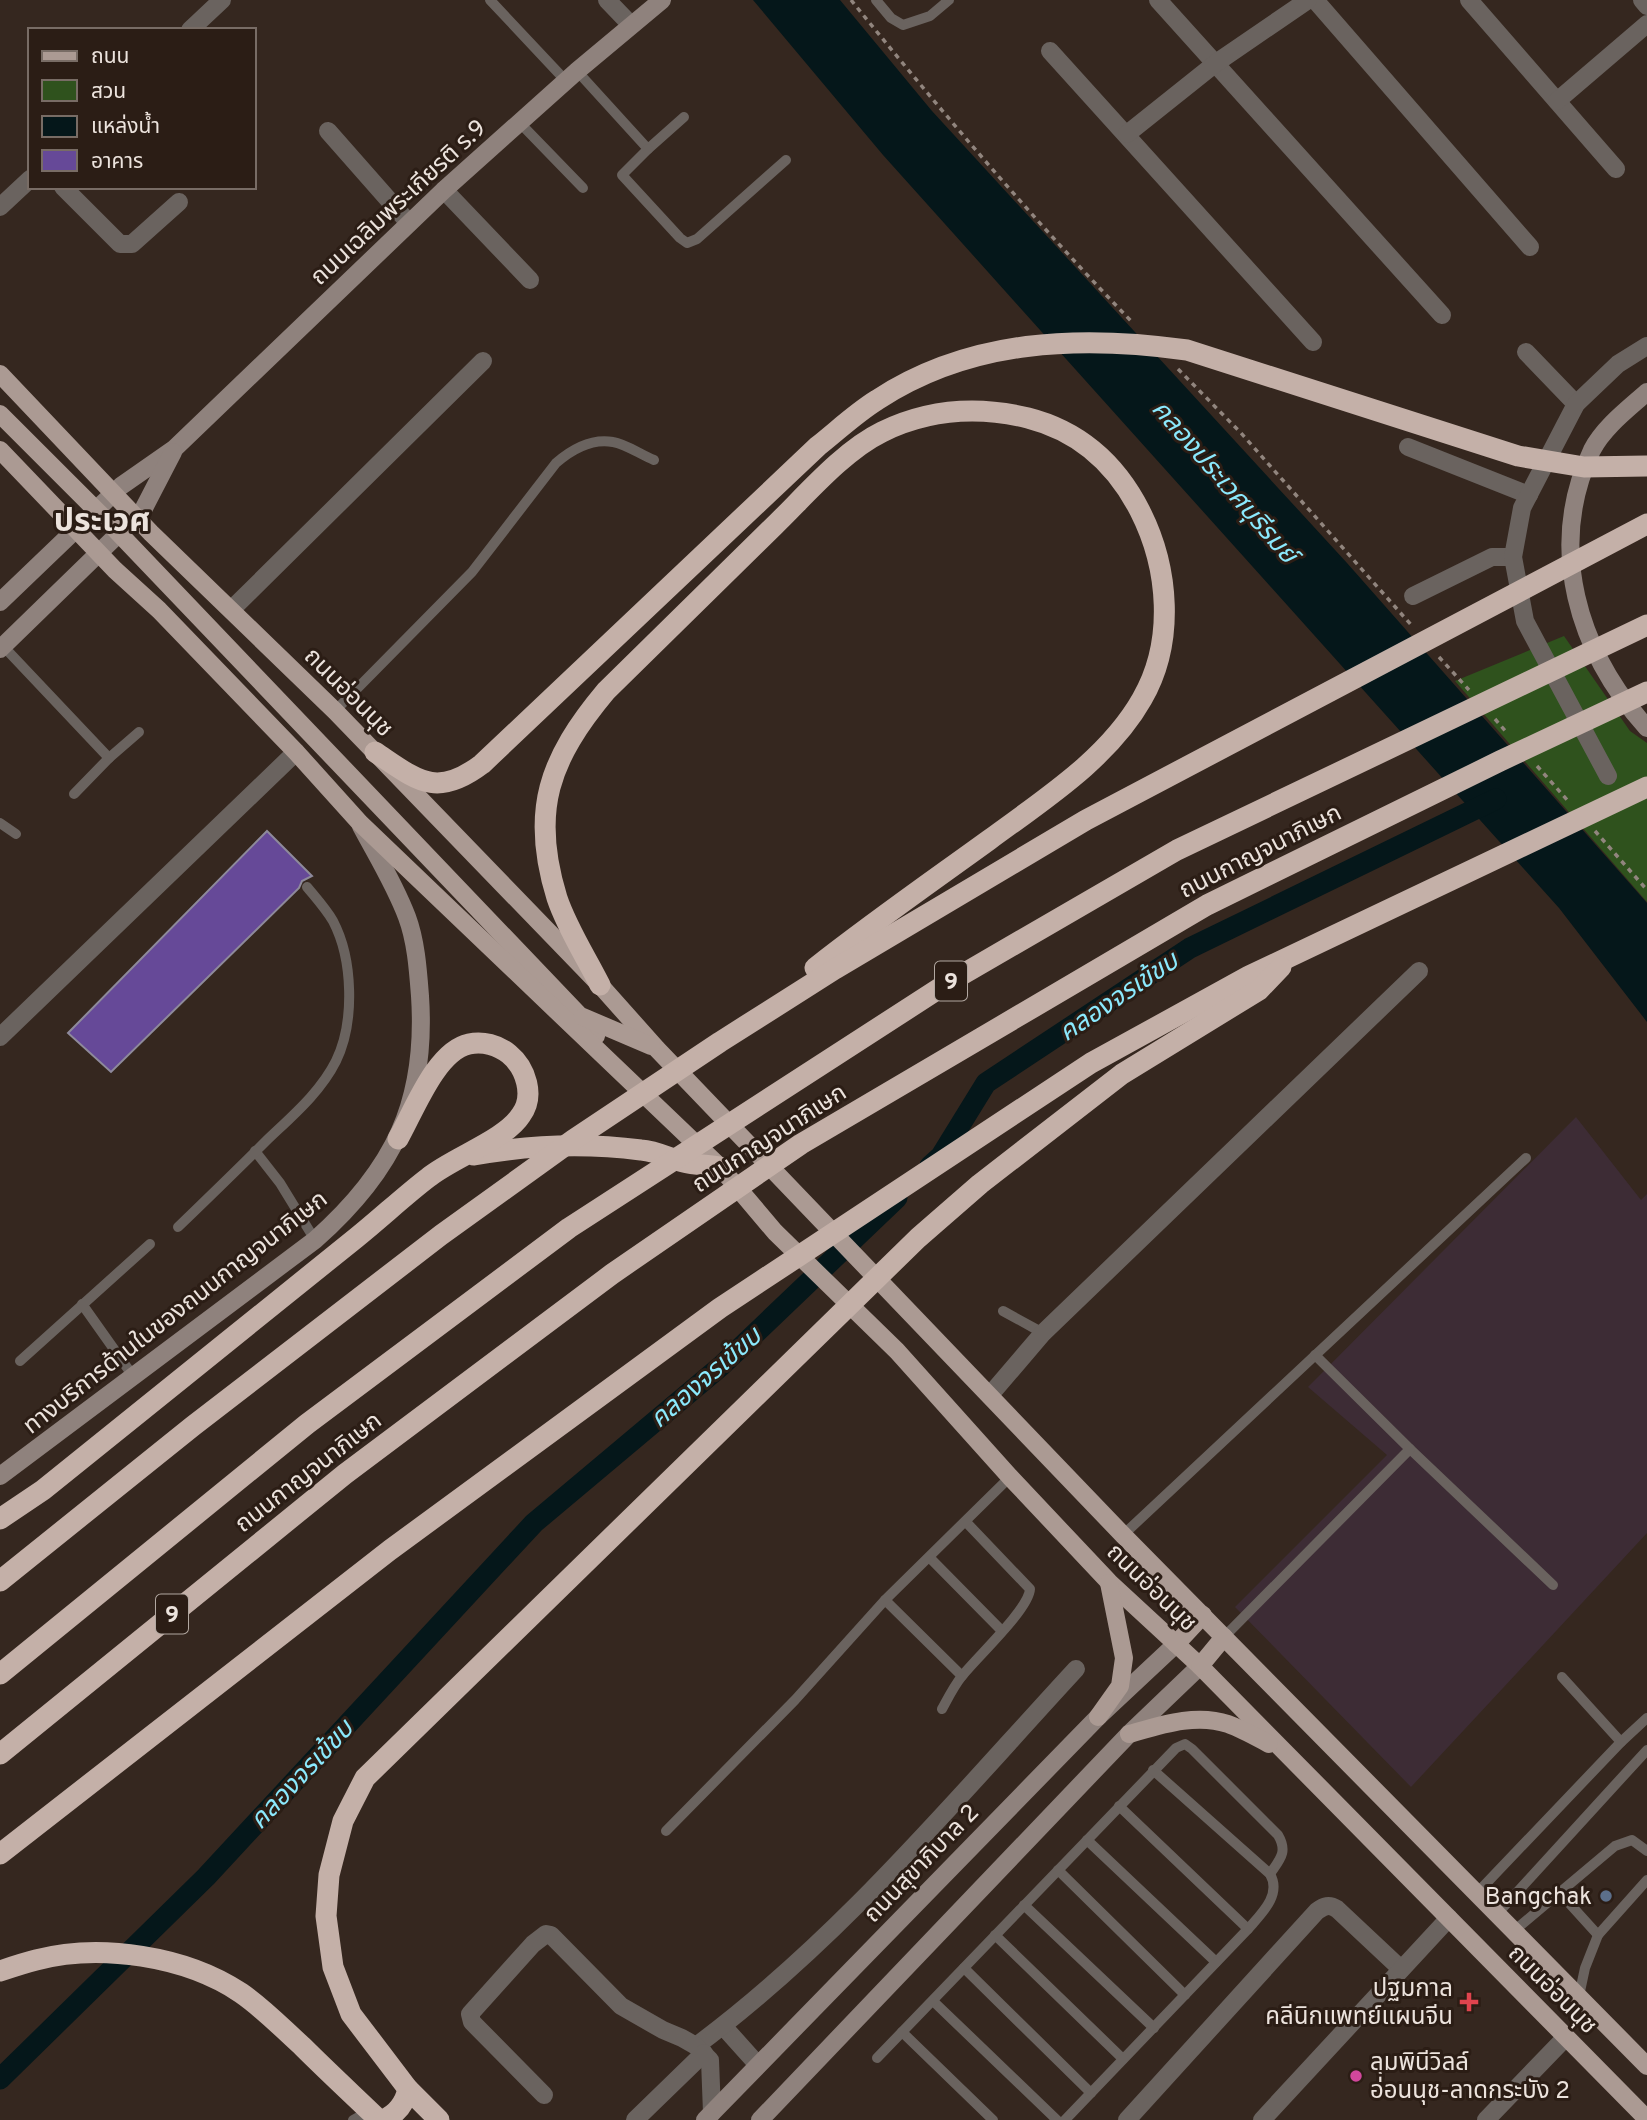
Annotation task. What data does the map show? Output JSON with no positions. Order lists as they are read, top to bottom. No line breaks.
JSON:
{"streets":{"highway":["ถนนกาญจนาภิเษก","9"],"main road":["ถนนอ่อนนุช"],"street":["ถนนเฉลิมพระเกียรติ ร.9","ทางบริการด้านในของถนนกาญจนาภิเษก","ถนนสุขาภิบาล 2"]},"crossings":[["ถนนเฉลิมพระเกียรติ ร.9","ถนนอ่อนนุช"],["ถนนอ่อนนุช","ทางบริการด้านในของถนนกาญจนาภิเษก"],["ถนนอ่อนนุช","ถนนสุขาภิบาล 2"]],"districts":["ประเวศ"],"water":["คลองประเวศบุรีรมย์","คลองจรเข้ขบ"],"places":{"other":["Bangchak","ลุมพินีวิลล์ อ่อนนุช-ลาดกระบัง 2"],"health":["ปฐมกาล คลีนิกแพทย์แผนจีน"]},"legend":["ถนน","สวน","แหล่งน้ำ","อาคาร"]}
